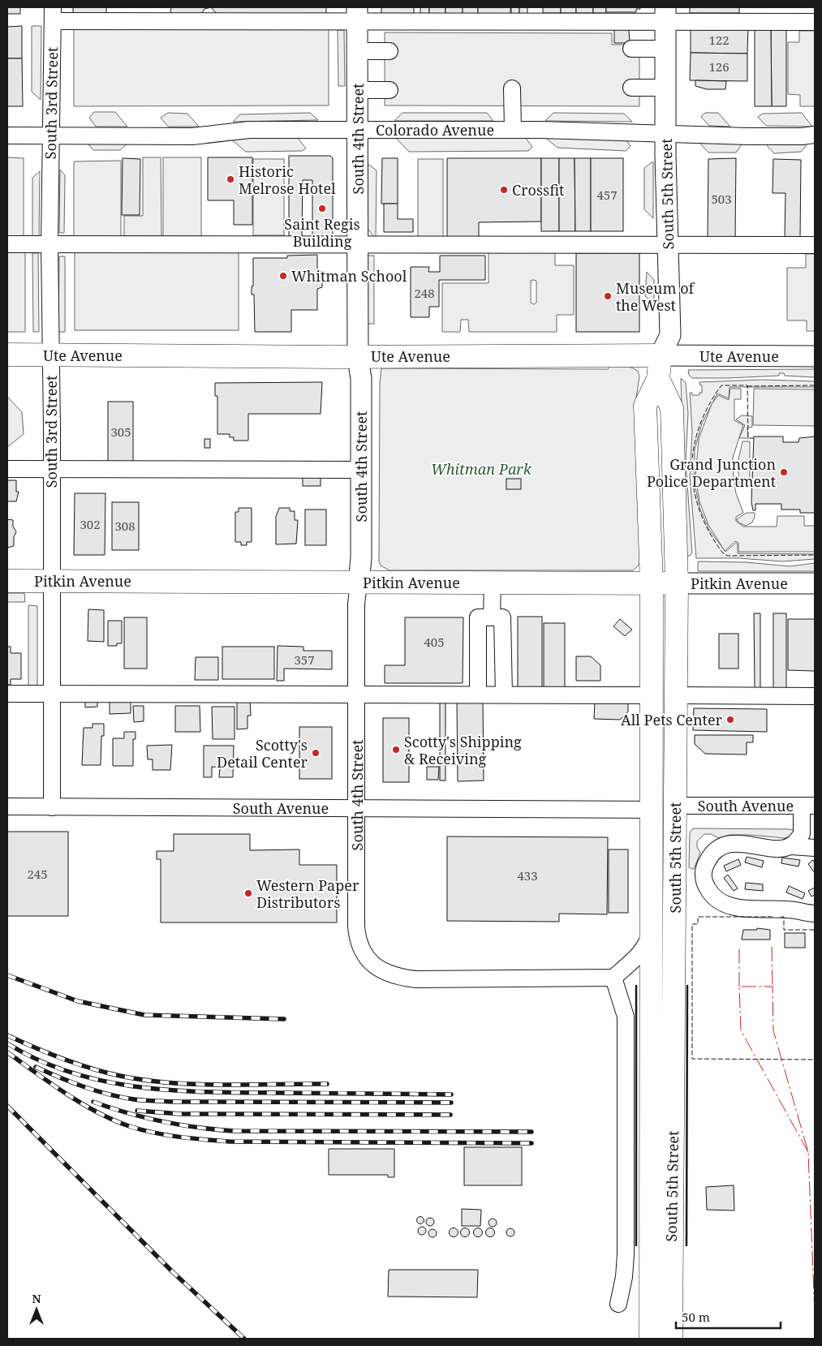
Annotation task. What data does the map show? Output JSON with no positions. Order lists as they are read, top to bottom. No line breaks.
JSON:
{"streets":{"highway":["South 5th Street","Ute Avenue","Pitkin Avenue"],"main road":["South 4th Street"],"street":["South 3rd Street","Colorado Avenue","South Avenue"]},"crossings":[["South 3rd Street","Colorado Avenue"],["South 3rd Street","Ute Avenue"],["South 3rd Street","Pitkin Avenue"],["South 3rd Street","South Avenue"],["Colorado Avenue","South 4th Street"],["Colorado Avenue","South 5th Street"],["South 4th Street","Ute Avenue"],["South 4th Street","Pitkin Avenue"],["South 4th Street","South Avenue"],["South 5th Street","Ute Avenue"],["South 5th Street","Pitkin Avenue"],["South 5th Street","South Avenue"]],"parks":["Whitman Park"],"places":["Historic Melrose Hotel","Crossfit","Saint Regis Building","Whitman School","Museum of the West","Grand Junction Police Department","All Pets Center","Scotty's Shipping & Receiving","Scotty's Detail Center","Western Paper Distributors"],"house_numbers":["122","126","457","503","248","305","302","308","405","357","245","433"],"scale_bar":"50 m","north":"top"}
